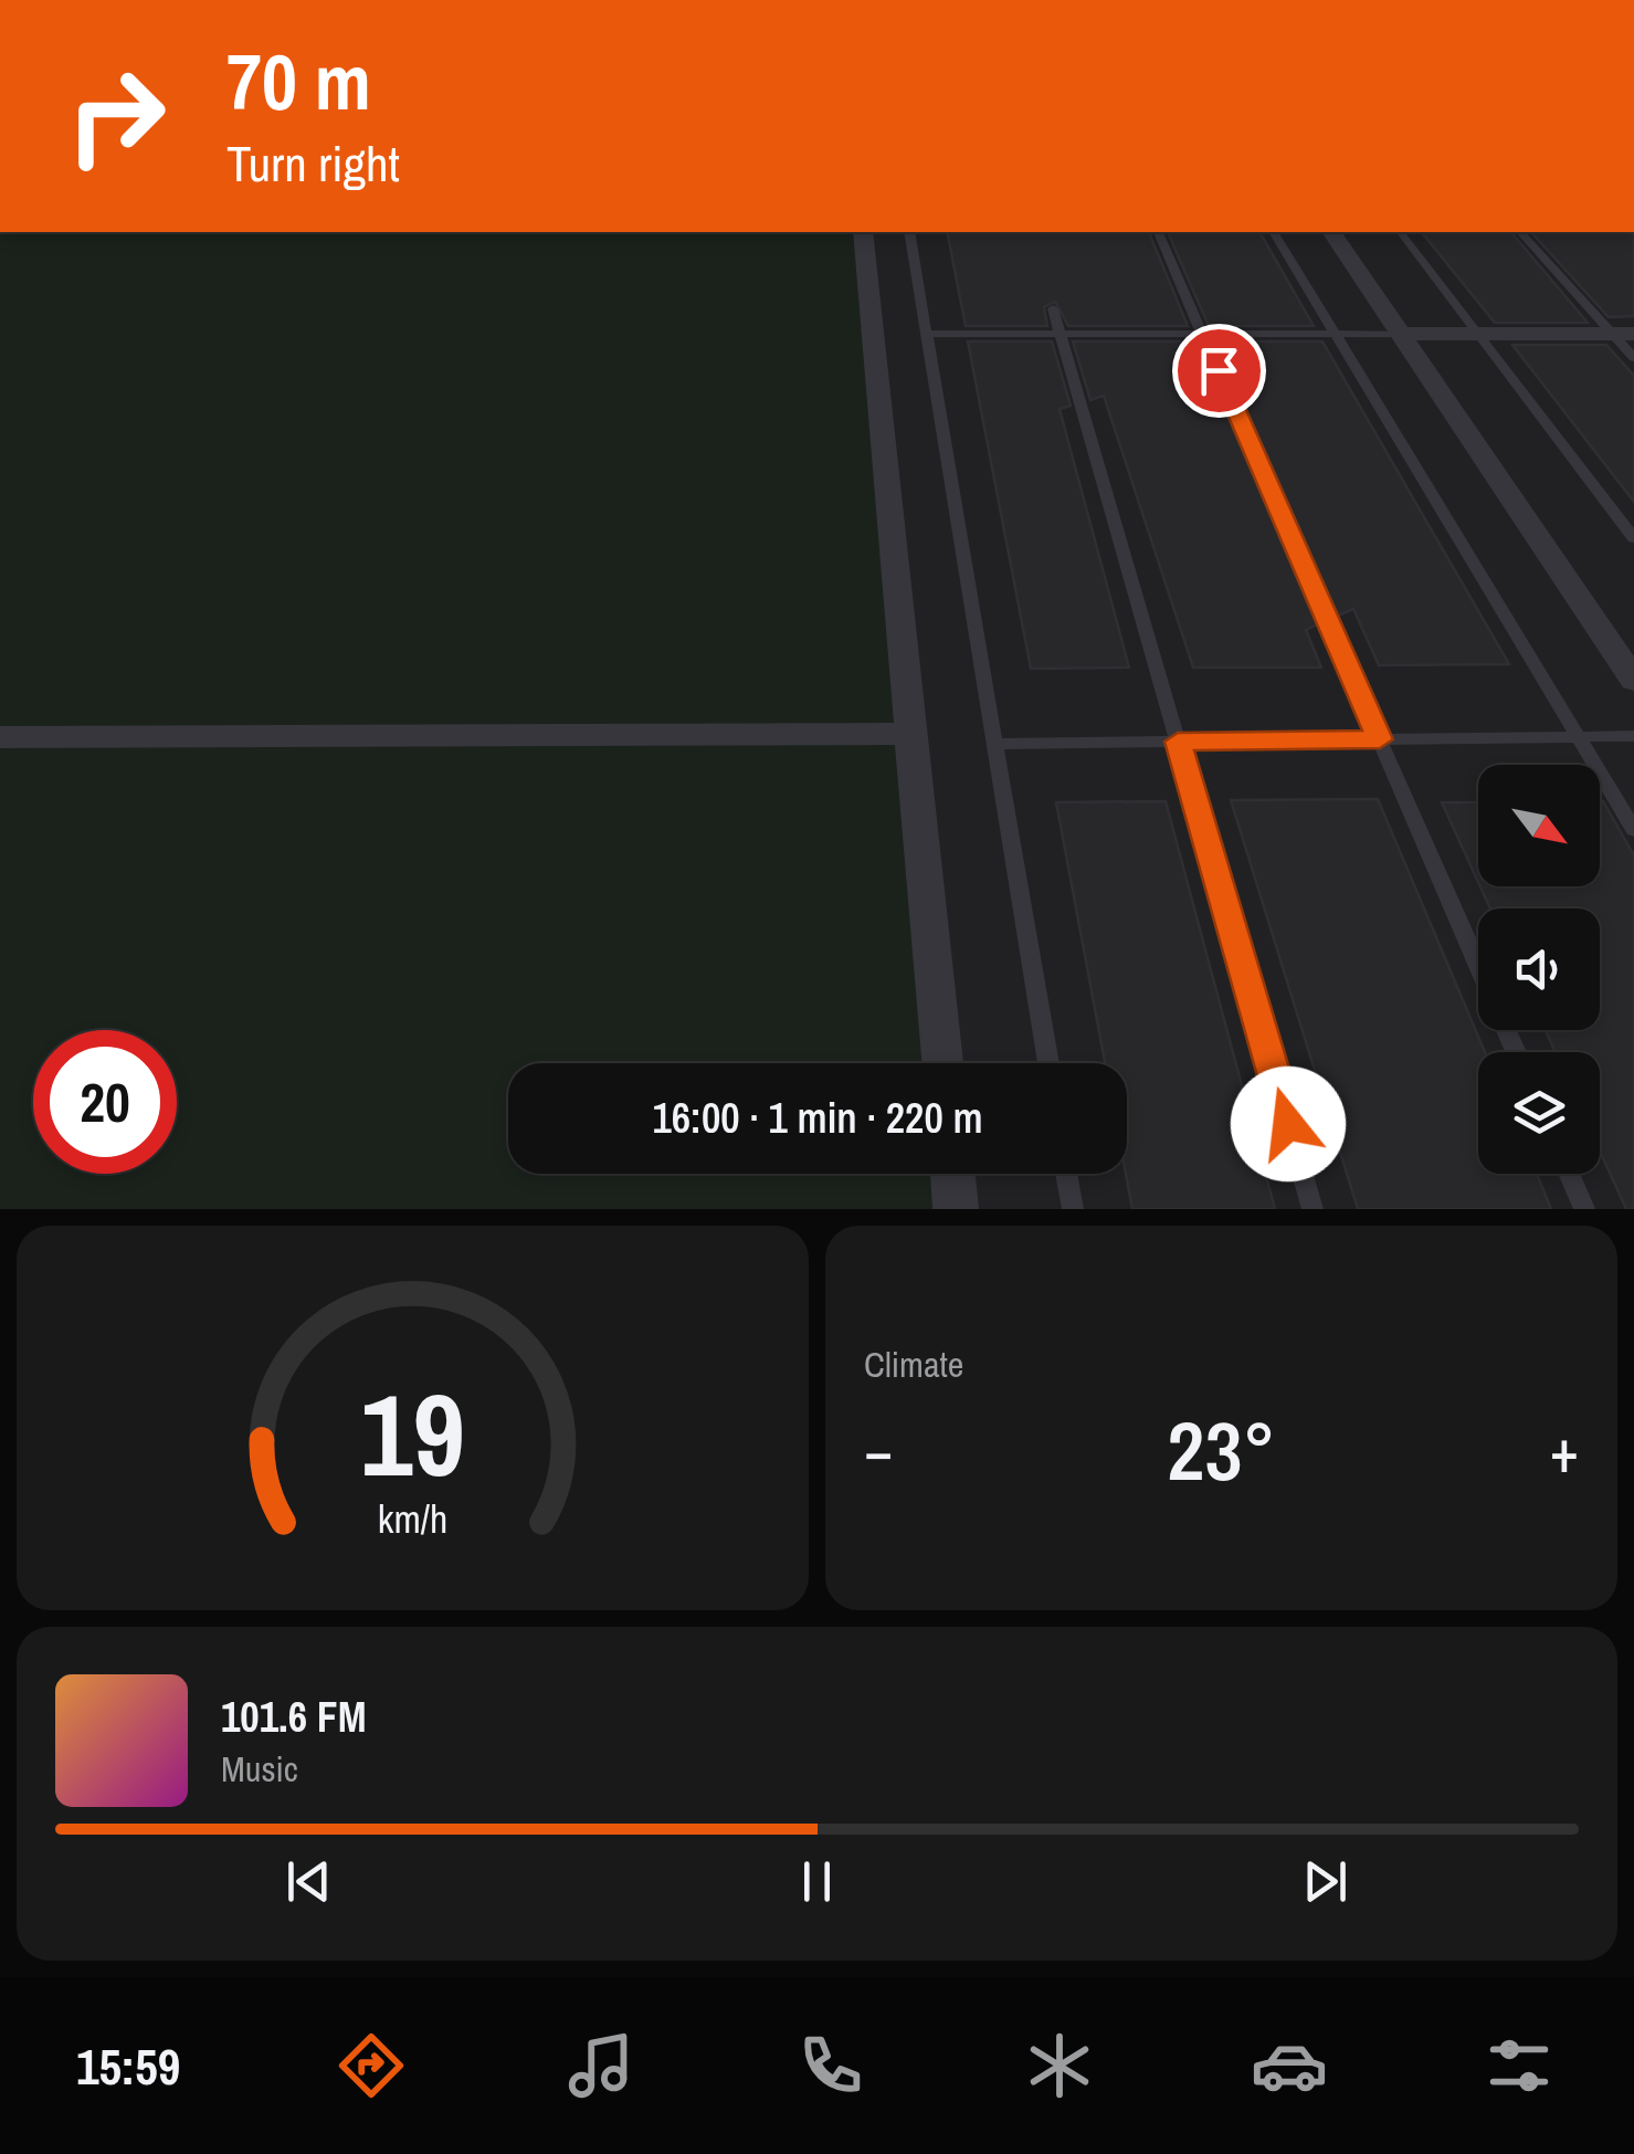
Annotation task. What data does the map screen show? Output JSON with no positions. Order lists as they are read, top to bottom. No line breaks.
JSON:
{"north":"bottom right","page":{"turn":["70 m","Turn right"],"limit":"20","trip":"16:00 · 1 min · 220 m","tile":"Climate","heat":["−","23°","+"],"song":["101.6 FM","Music"],"tabs":"15:59","gauge":["19","km/h"]}}
